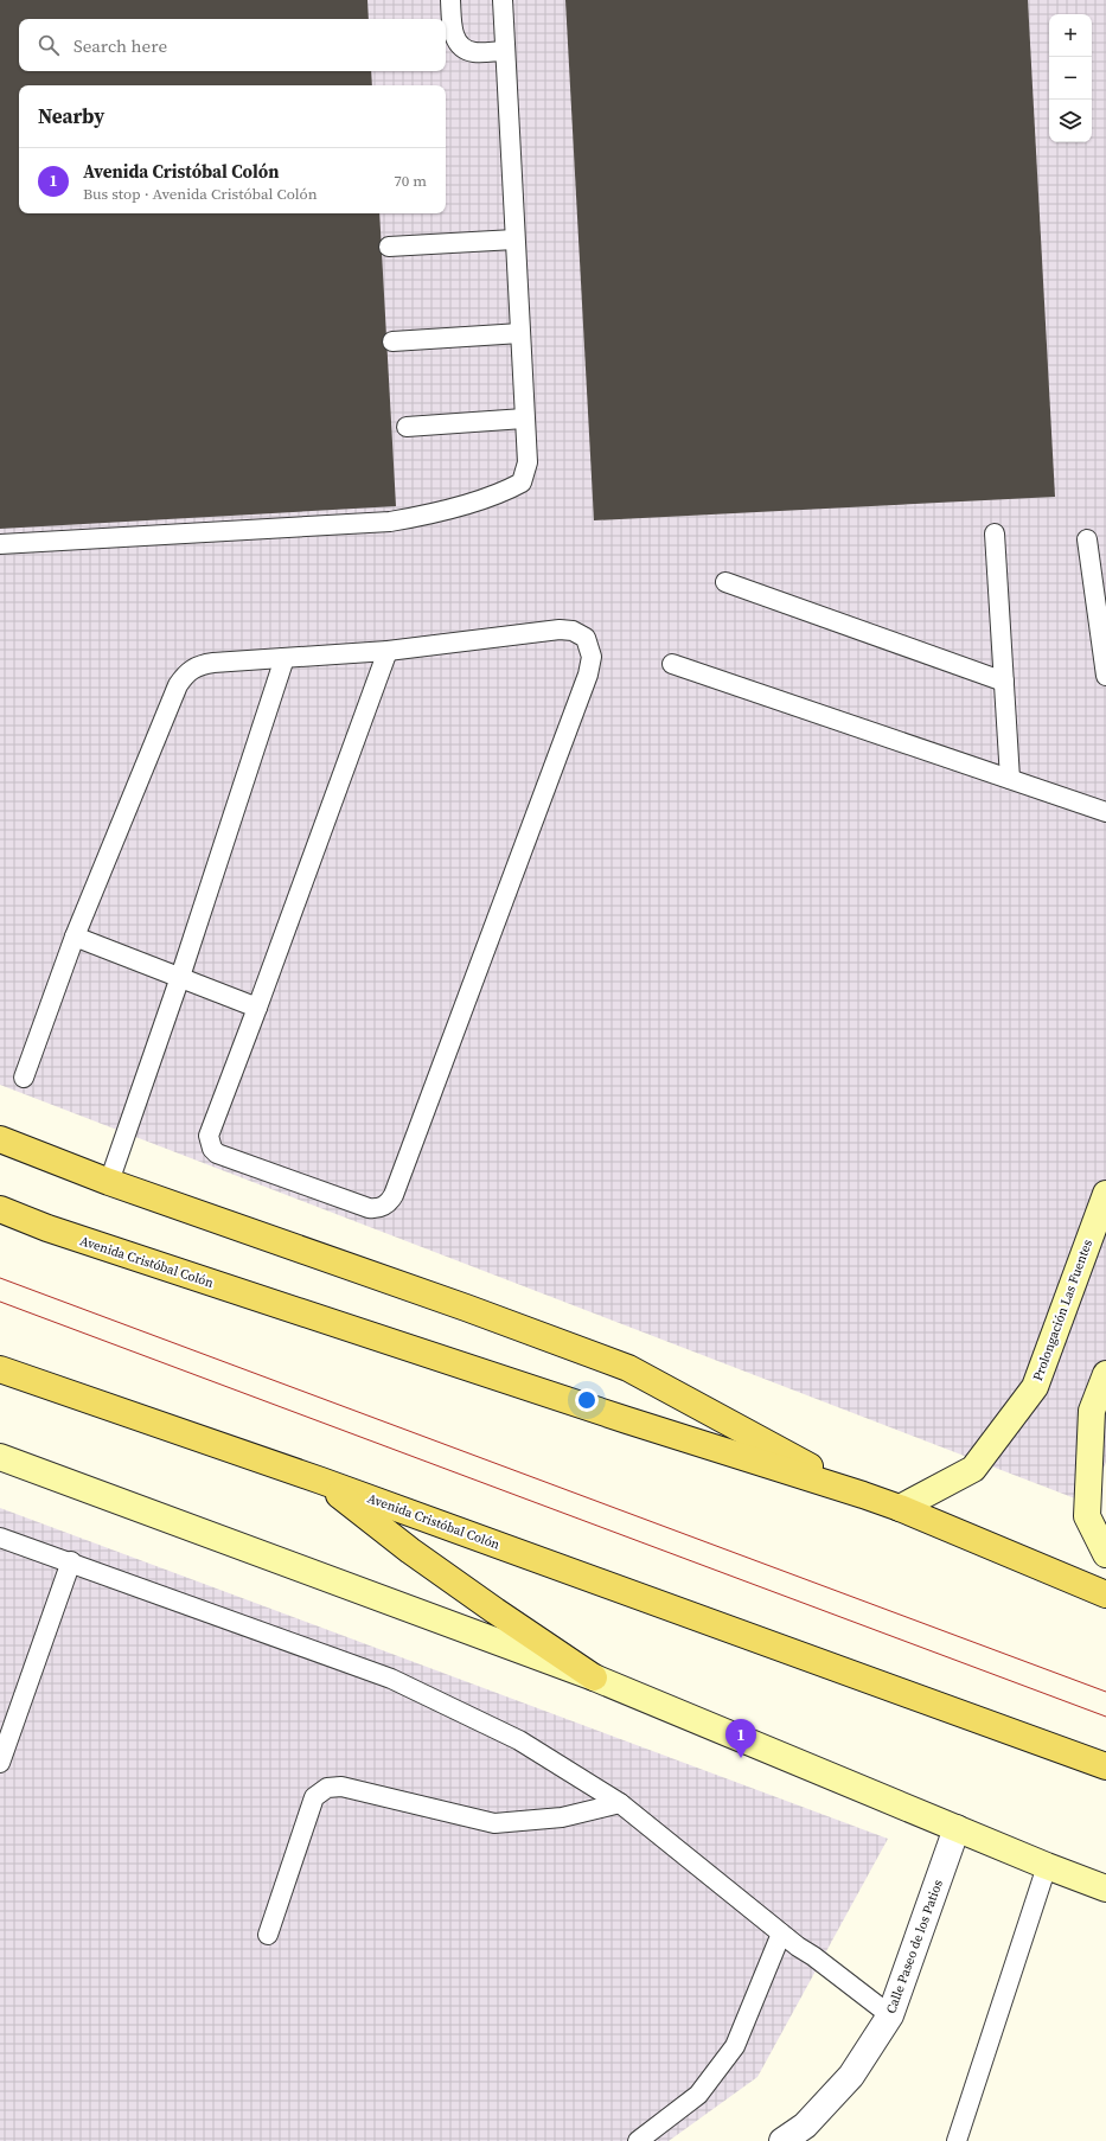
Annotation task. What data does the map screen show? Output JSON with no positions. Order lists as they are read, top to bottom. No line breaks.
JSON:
{"streets":{"main road":["Avenida Cristóbal Colón"],"street":["Prolongación Las Fuentes","Calle Paseo de los Patios"]},"crossings":[["Avenida Cristóbal Colón","Prolongación Las Fuentes"]],"page":{"map_buttons":["+","−"],"search":"Search here","heading":"Nearby","list":[{"mark":"1","name":"Avenida Cristóbal Colón","note":"Bus stop · Avenida Cristóbal Colón","value":"70 m"}],"pins":"1"}}
